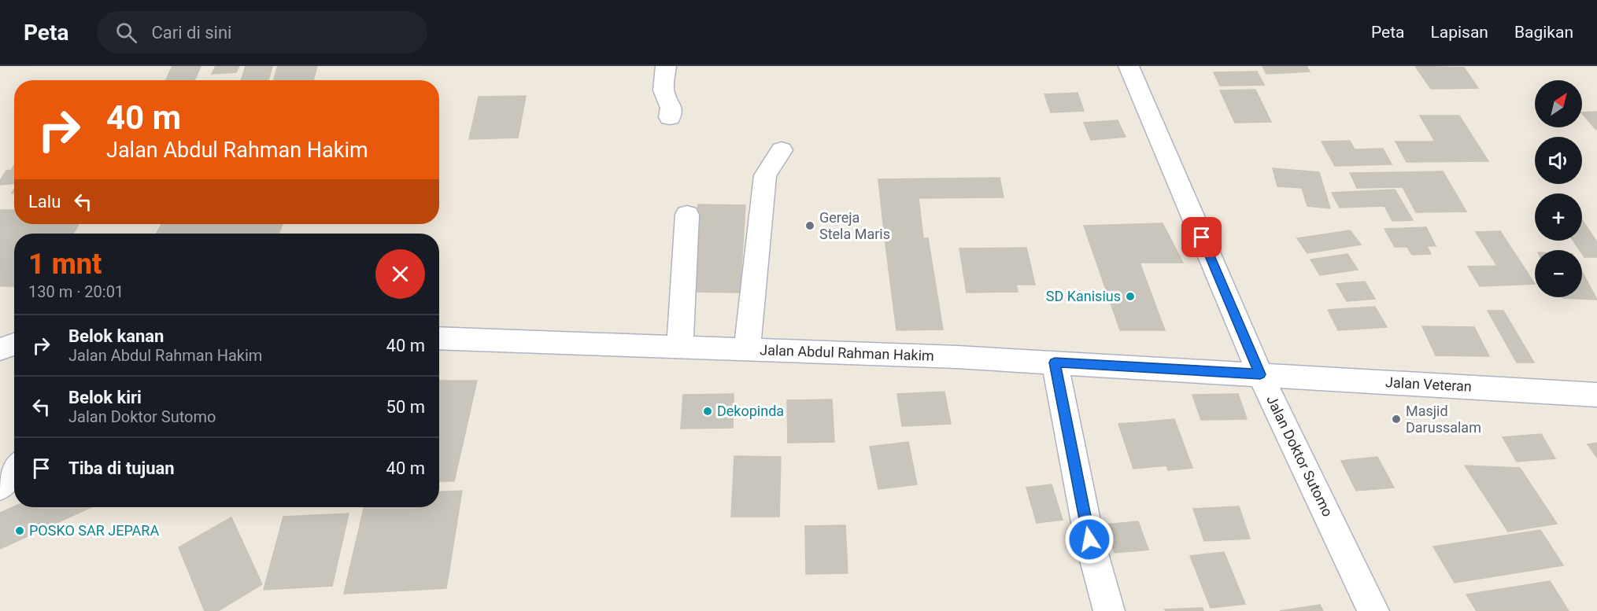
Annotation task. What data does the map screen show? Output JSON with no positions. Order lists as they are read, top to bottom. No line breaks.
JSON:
{"streets":{"street":["Jalan Abdul Rahman Hakim","Jalan Veteran","Jalan Doktor Sutomo"]},"crossings":[["Jalan Abdul Rahman Hakim","Jalan Veteran"],["Jalan Abdul Rahman Hakim","Jalan Doktor Sutomo"],["Jalan Veteran","Jalan Doktor Sutomo"]],"places":["Gereja Stela Maris","SD Kanisius","Dekopinda","Masjid Darussalam","POSKO SAR JEPARA"],"north":"top right","page":{"header":"Peta","search":"Cari di sini","nav":["Peta","Lapisan","Bagikan"],"map_buttons":["+","−"],"turn":["40 m","Jalan Abdul Rahman Hakim"],"then":"Lalu","heading":["1 mnt","130 m · 20:01"],"list":[{"name":"Belok kanan","note":"Jalan Abdul Rahman Hakim","value":"40 m"},{"name":"Belok kiri","note":"Jalan Doktor Sutomo","value":"50 m"},{"name":"Tiba di tujuan","value":"40 m"}]}}
